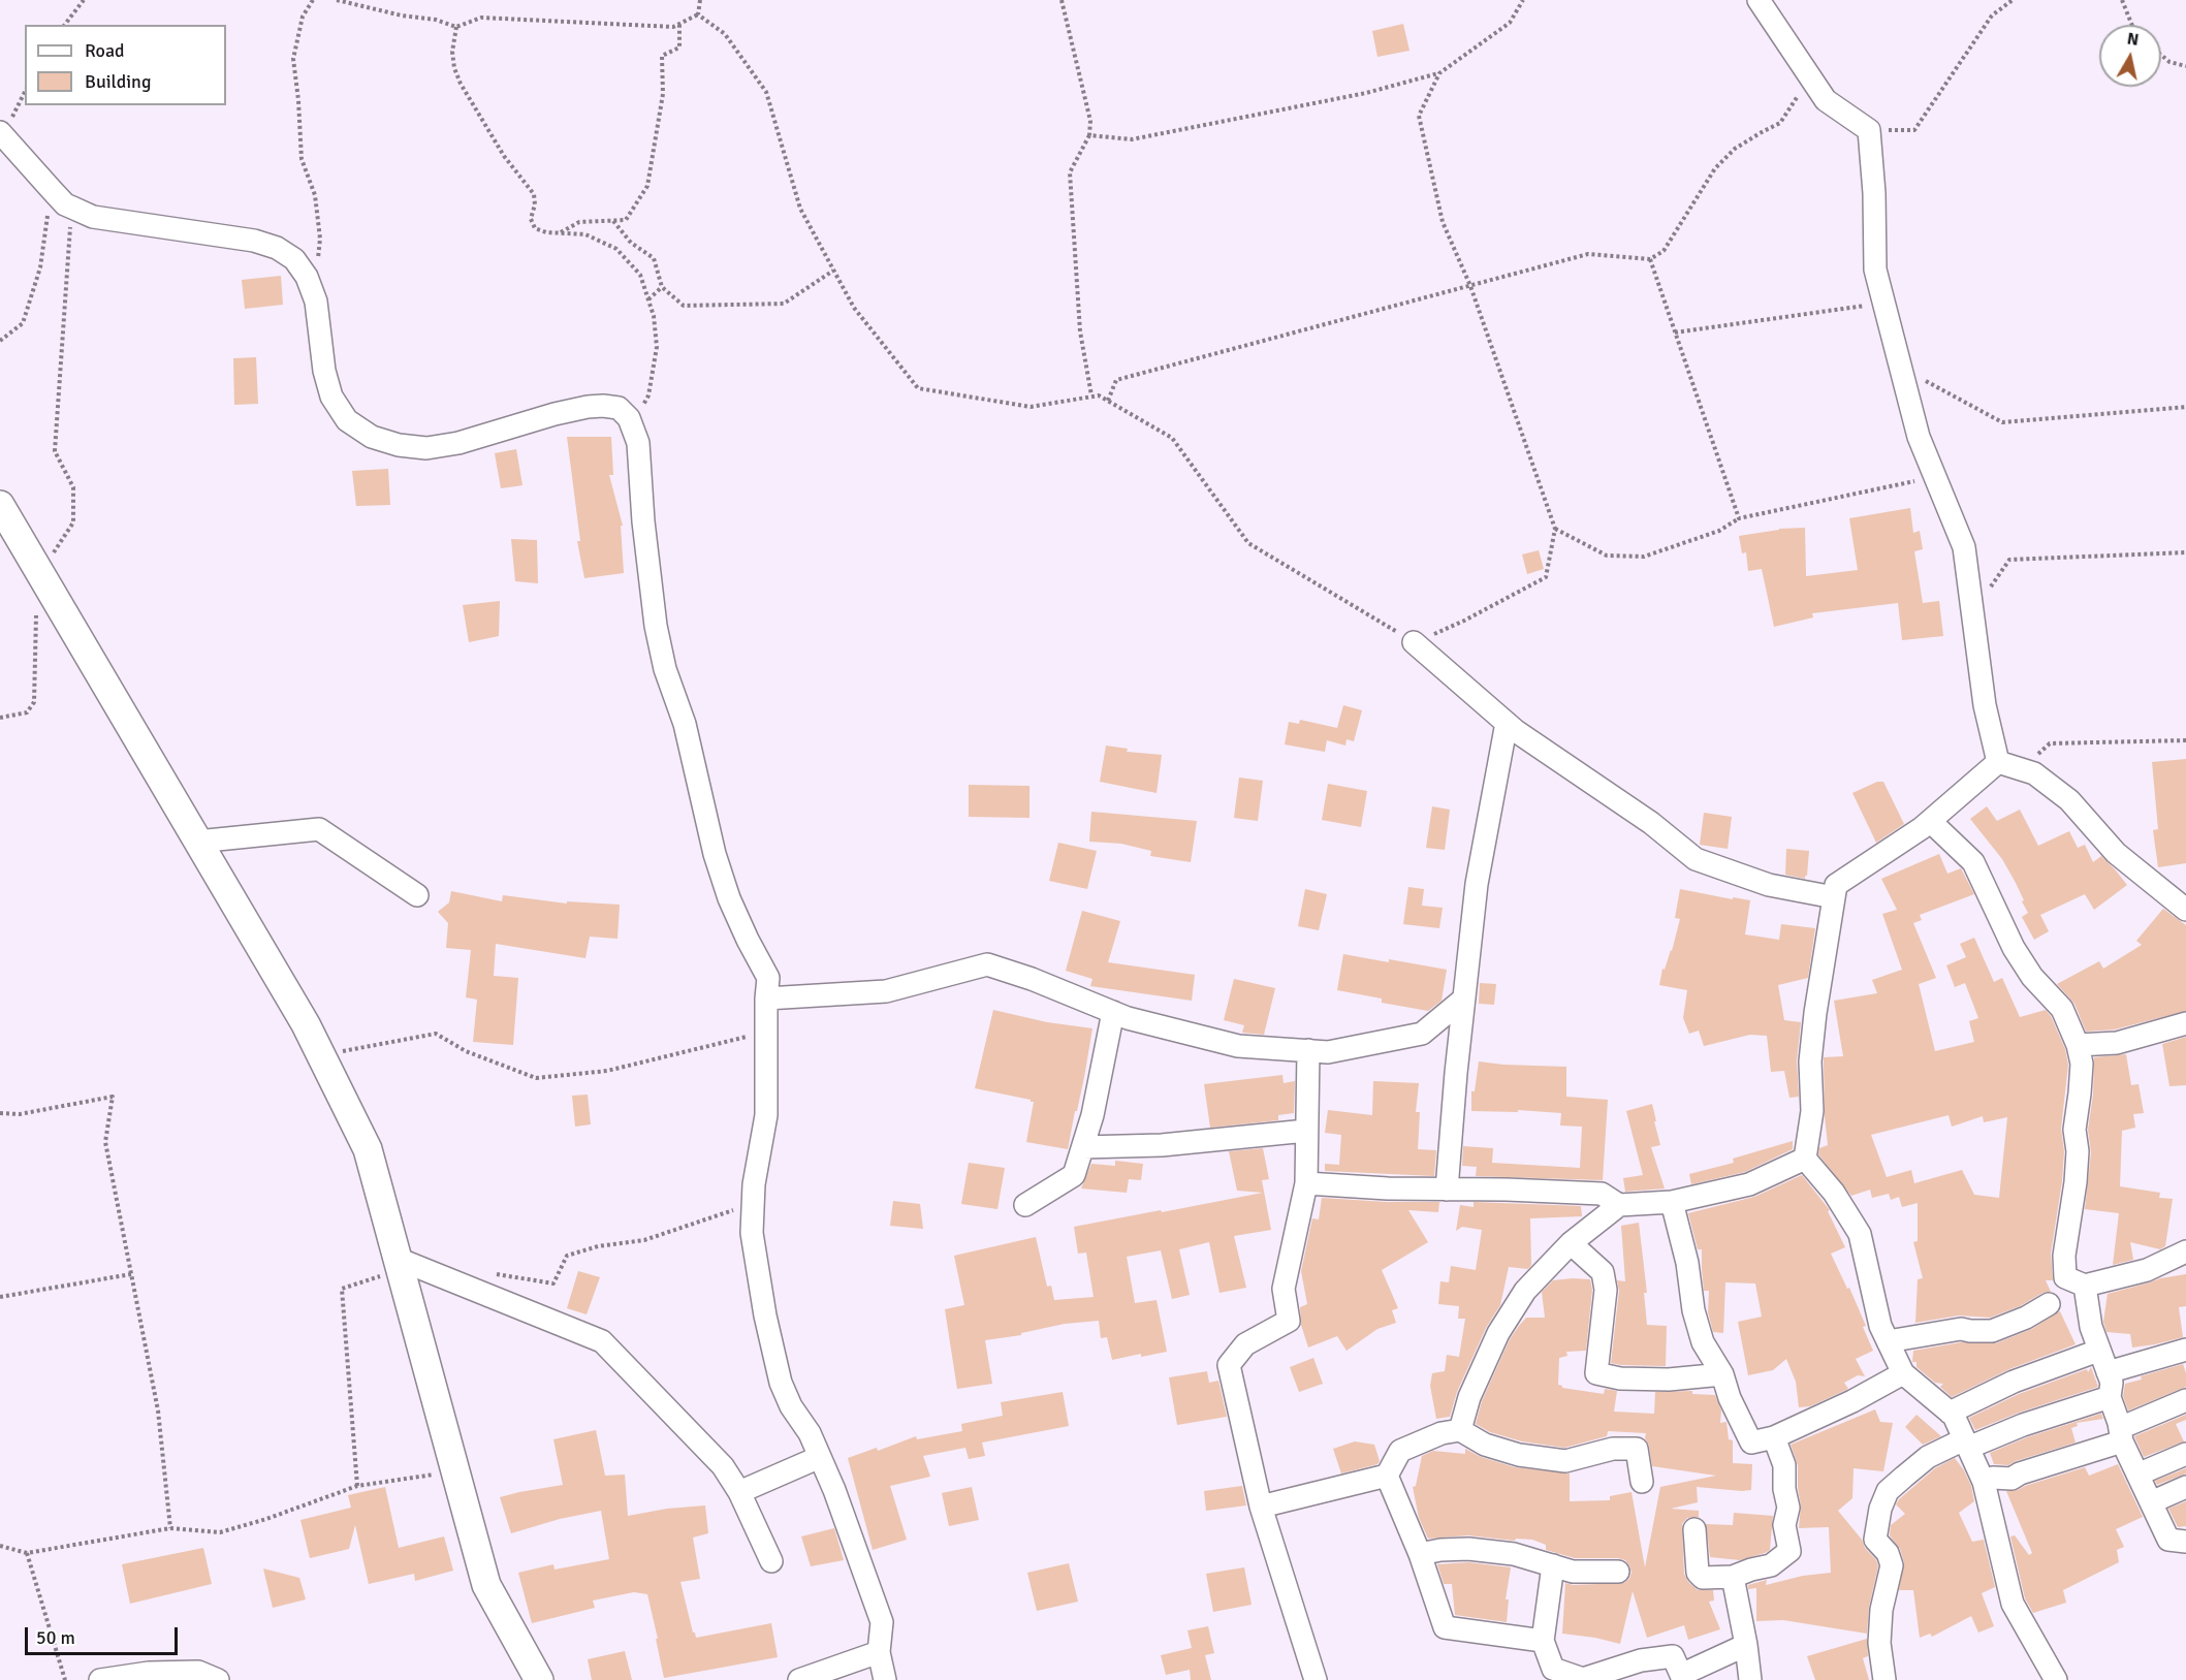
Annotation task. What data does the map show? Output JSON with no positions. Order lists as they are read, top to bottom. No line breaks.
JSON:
{"legend":["Road","Building"],"scale_bar":"50 m","north":"top"}
